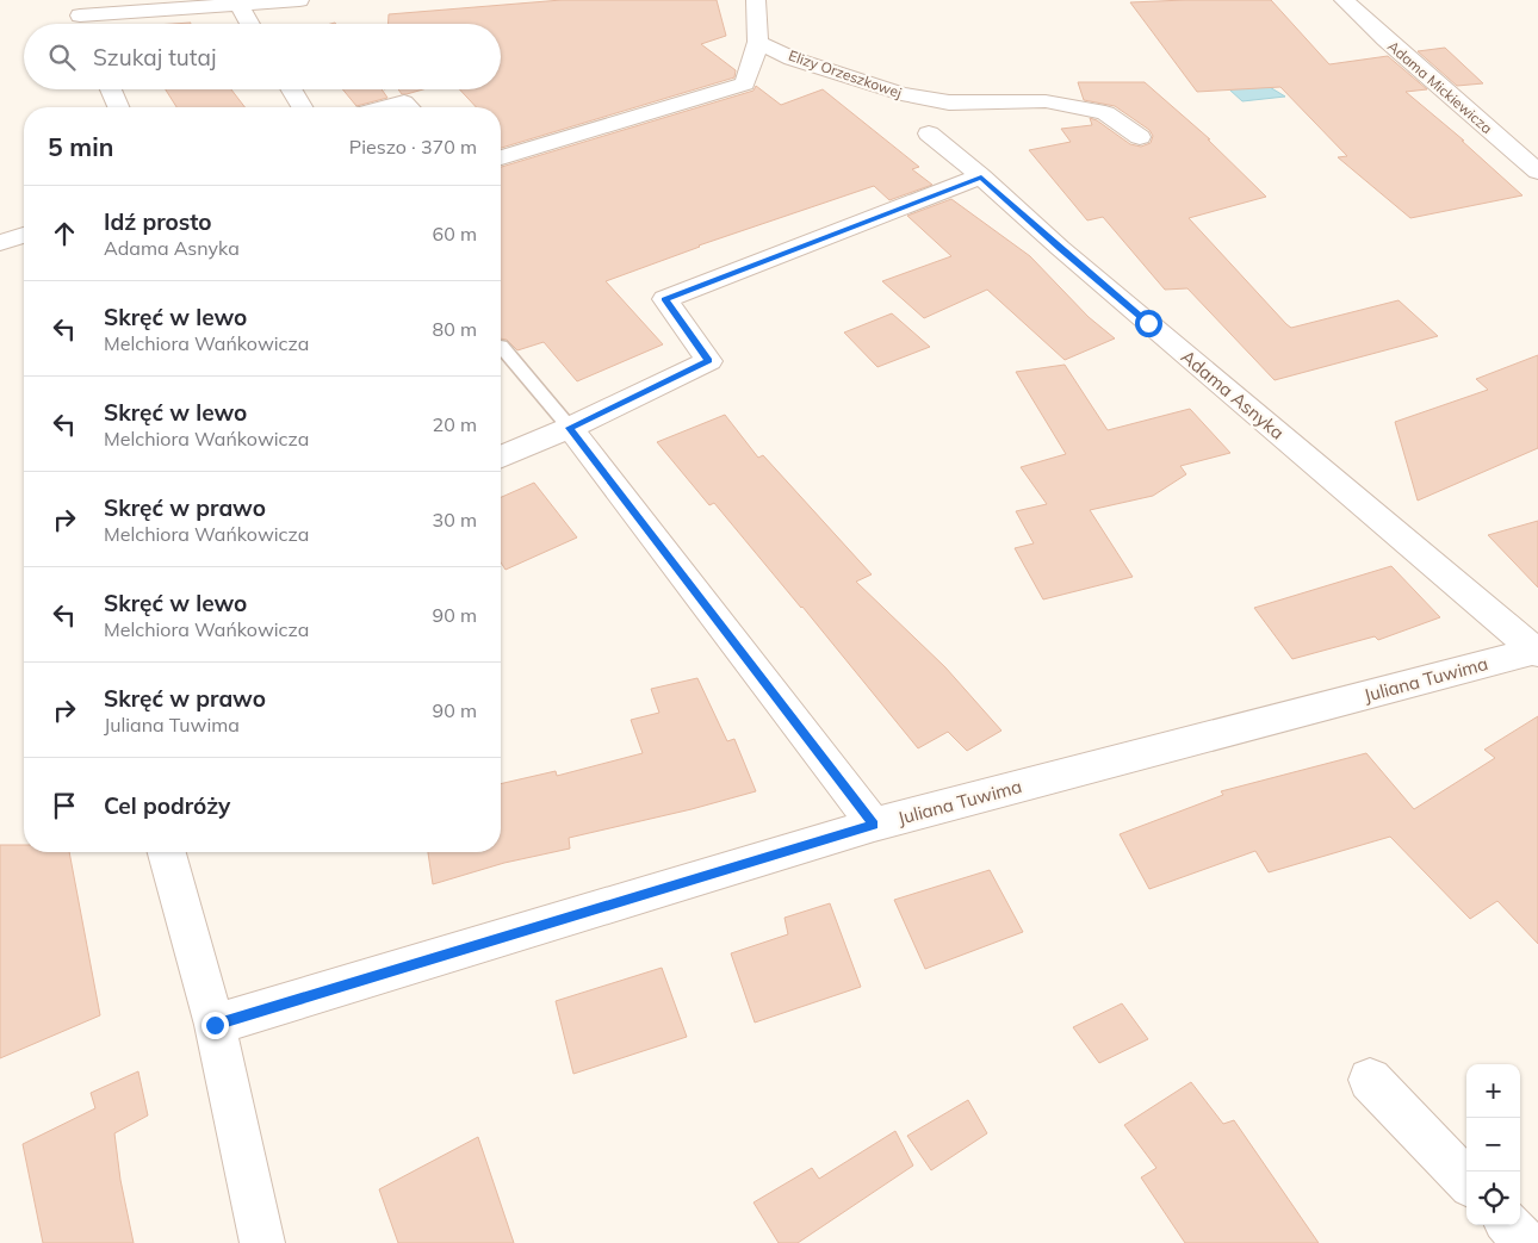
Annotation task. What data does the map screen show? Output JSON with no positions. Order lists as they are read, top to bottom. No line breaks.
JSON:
{"streets":{"street":["Elizy Orzeszkowej","Adama Mickiewicza","Adama Asnyka","Juliana Tuwima"]},"crossings":[["Adama Asnyka","Juliana Tuwima"]],"page":{"search":"Szukaj tutaj","heading":["5 min","Pieszo · 370 m"],"list":[["Idź prosto","Adama Asnyka","60 m"],["Skręć w lewo","Melchiora Wańkowicza","80 m"],["Skręć w lewo","Melchiora Wańkowicza","20 m"],["Skręć w prawo","Melchiora Wańkowicza","30 m"],["Skręć w lewo","Melchiora Wańkowicza","90 m"],["Skręć w prawo","Juliana Tuwima","90 m"],"Cel podróży"],"map_buttons":["+","−"]}}
